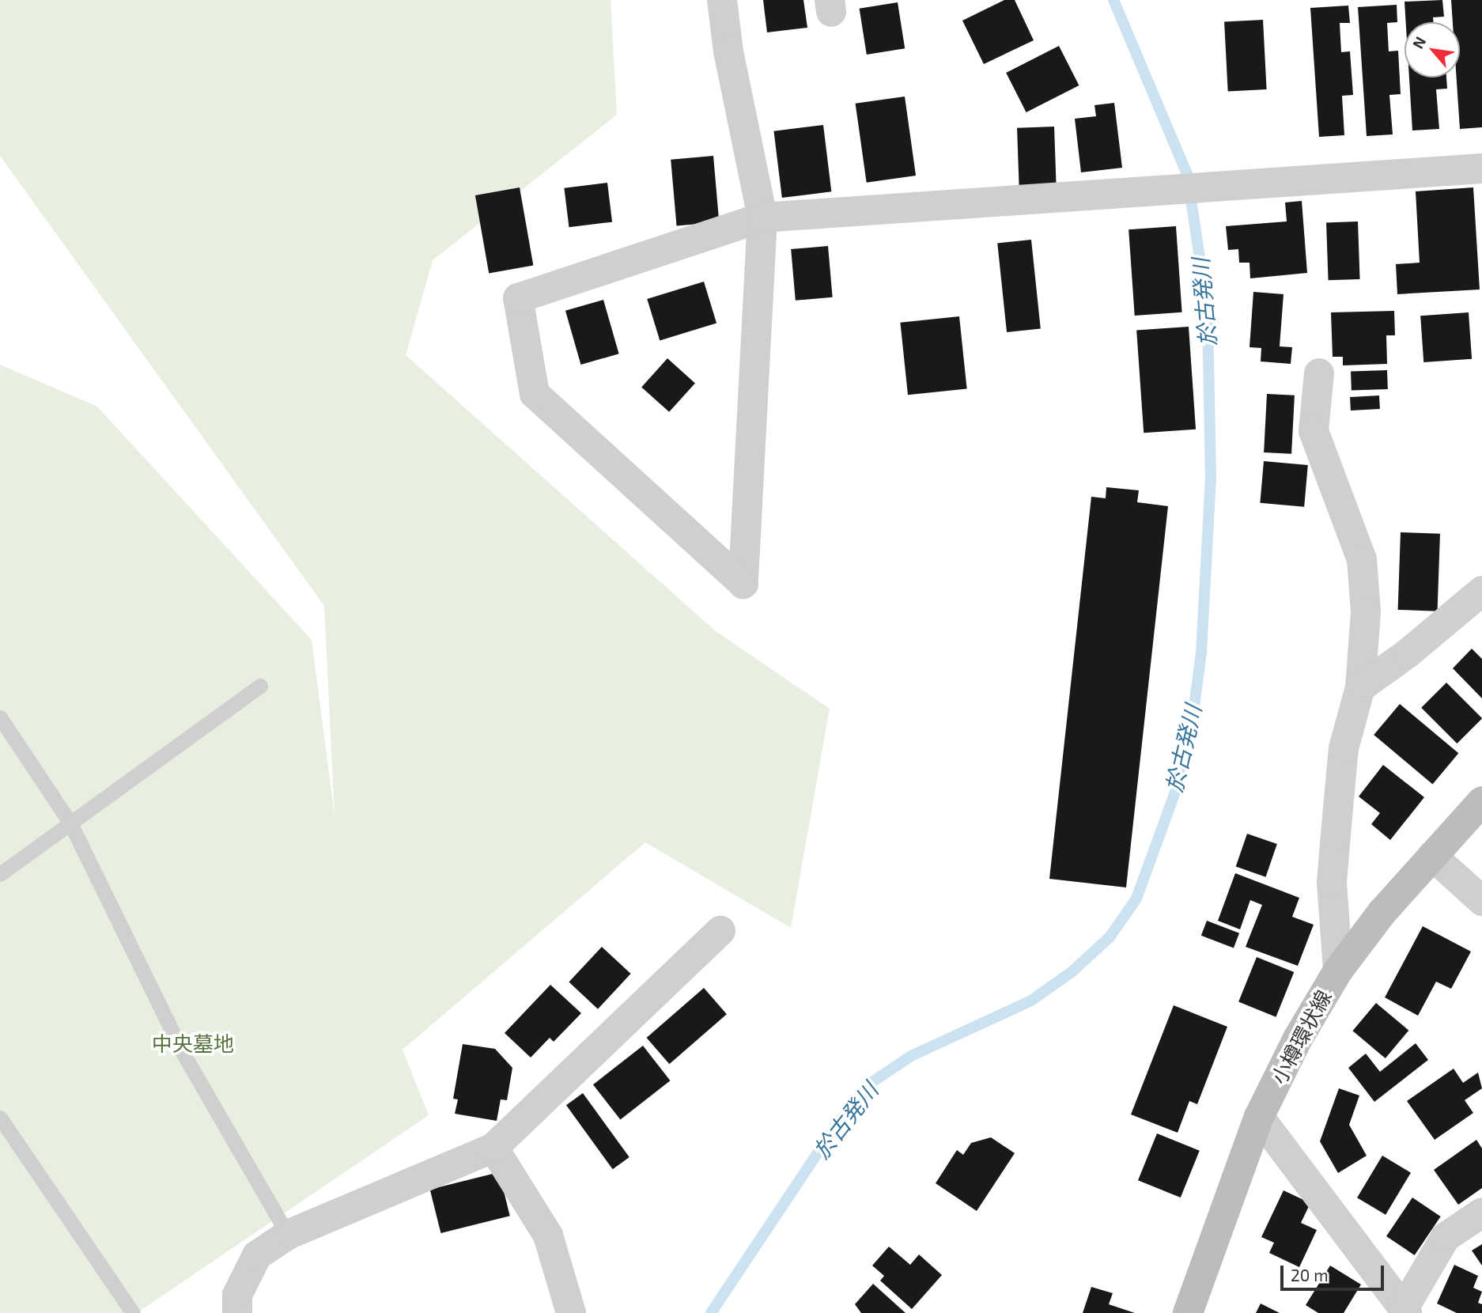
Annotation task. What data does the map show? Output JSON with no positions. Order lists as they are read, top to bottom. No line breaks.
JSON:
{"streets":{"main road":["小樽環状線"]},"water":["於古発川"],"parks":["中央墓地"],"scale_bar":"20 m","north":"top left"}
